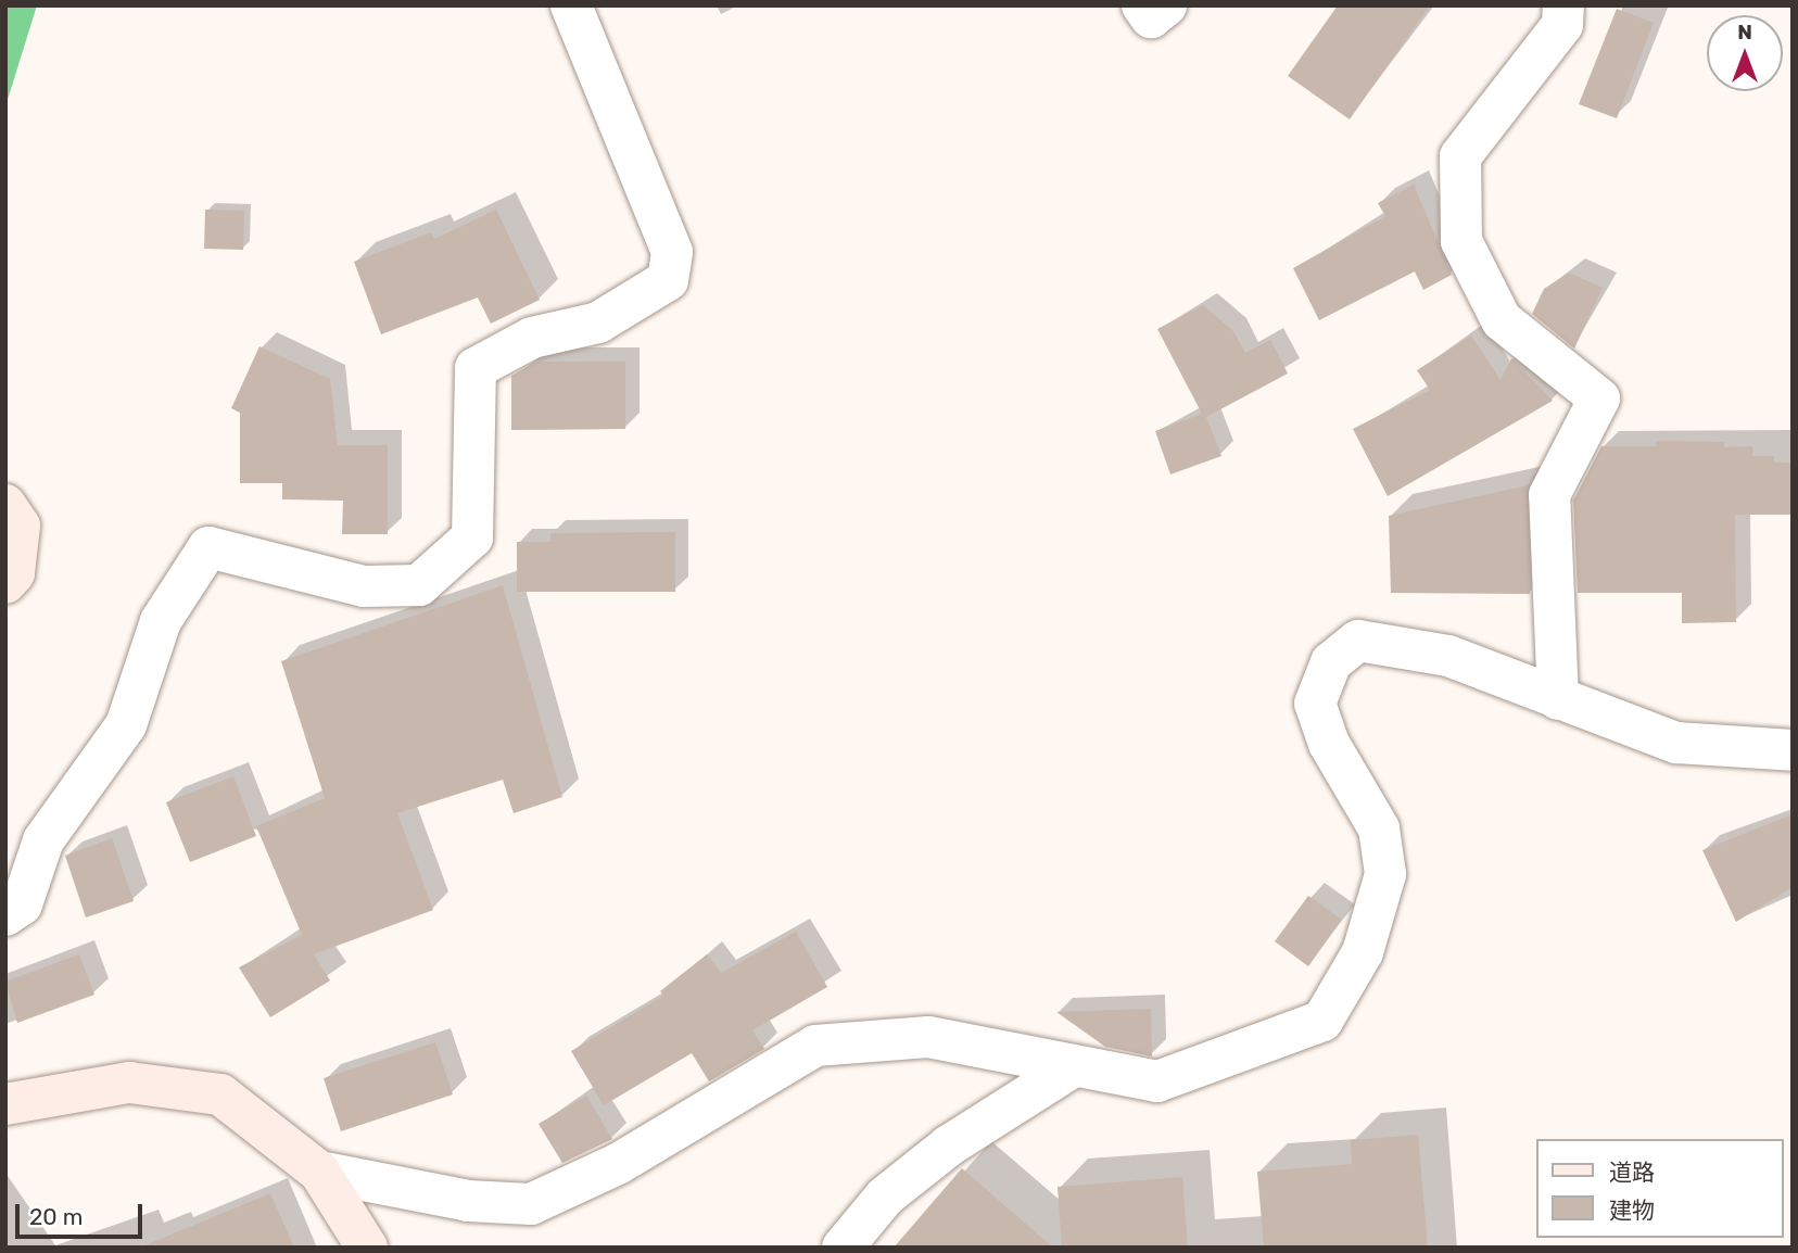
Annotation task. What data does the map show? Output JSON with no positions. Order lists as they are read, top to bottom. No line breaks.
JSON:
{"legend":["道路","建物"],"scale_bar":"20 m","north":"top"}
